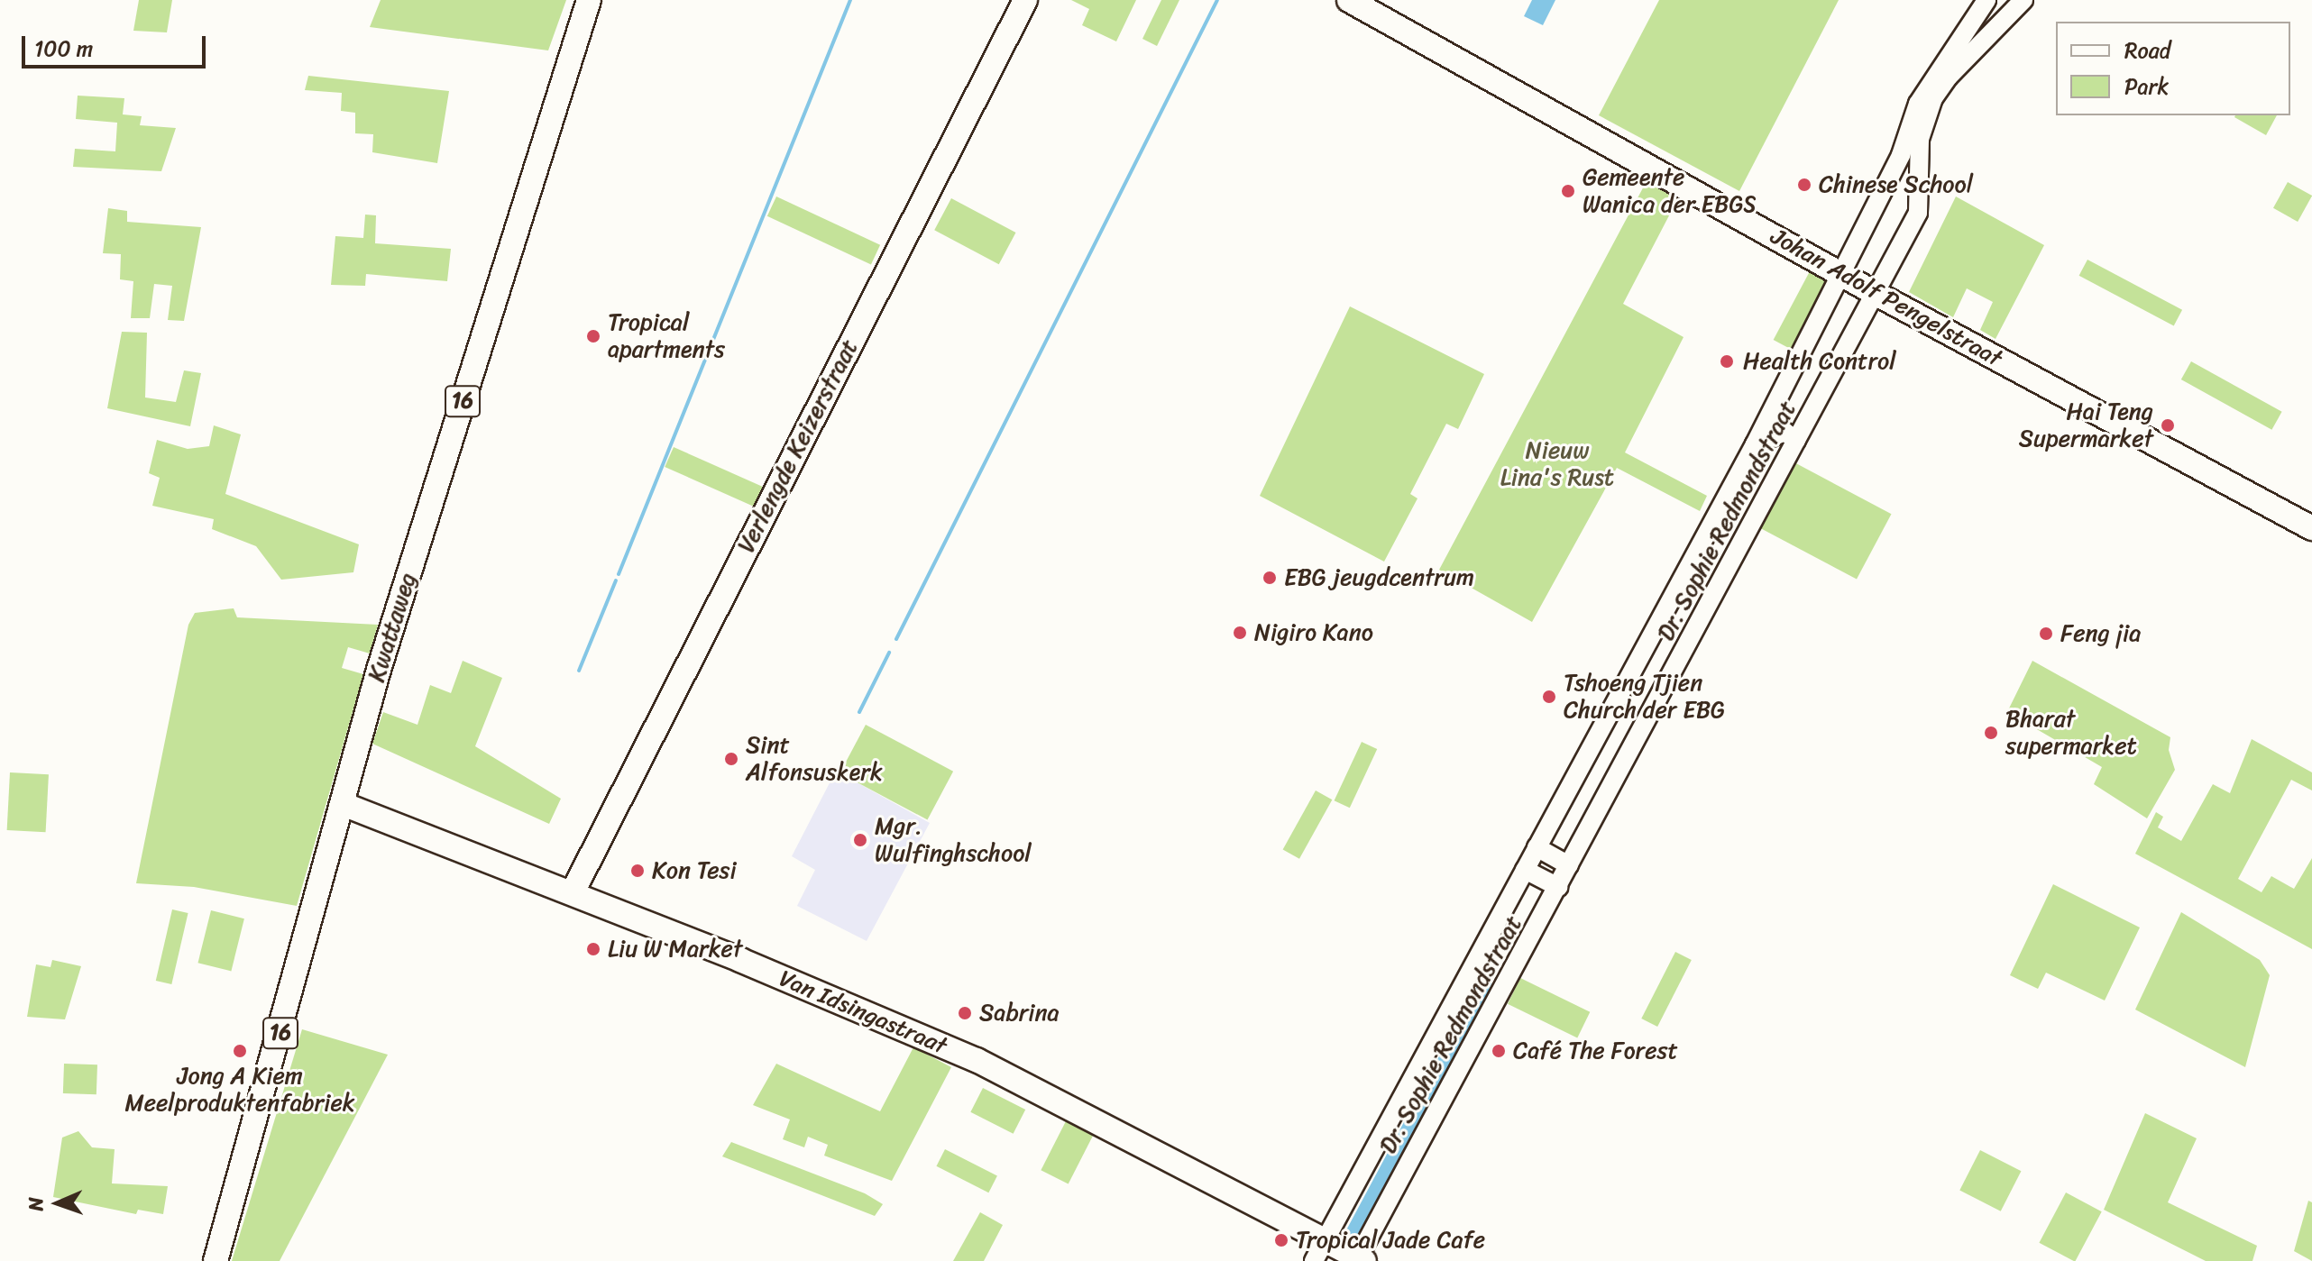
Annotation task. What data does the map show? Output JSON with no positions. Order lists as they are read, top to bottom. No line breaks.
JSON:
{"streets":{"main road":["Johan Adolf Pengelstraat","16","Verlengde Keizerstraat","Kwattaweg","Van Idsingastraat"],"street":["Dr. Sophie Redmondstraat"]},"crossings":[["Johan Adolf Pengelstraat","Dr. Sophie Redmondstraat"],["Verlengde Keizerstraat","Van Idsingastraat"],["Dr. Sophie Redmondstraat","Van Idsingastraat"],["Kwattaweg","Van Idsingastraat"]],"parks":["Nieuw Lina's Rust"],"places":["Chinese School","Gemeente Wanica der EBGS","Tropical apartments","Health Control","Hai Teng Supermarket","EBG jeugdcentrum","Nigiro Kano","Feng jia","Tshoeng Tjien Church der EBG","Bharat supermarket","Sint Alfonsuskerk","Mgr. Wulfinghschool","Kon Tesi","Liu W Market","Sabrina","Jong A Kiem Meelproduktenfabriek","Café The Forest","Tropical Jade Cafe"],"legend":["Road","Park"],"scale_bar":"100 m","north":"left"}
